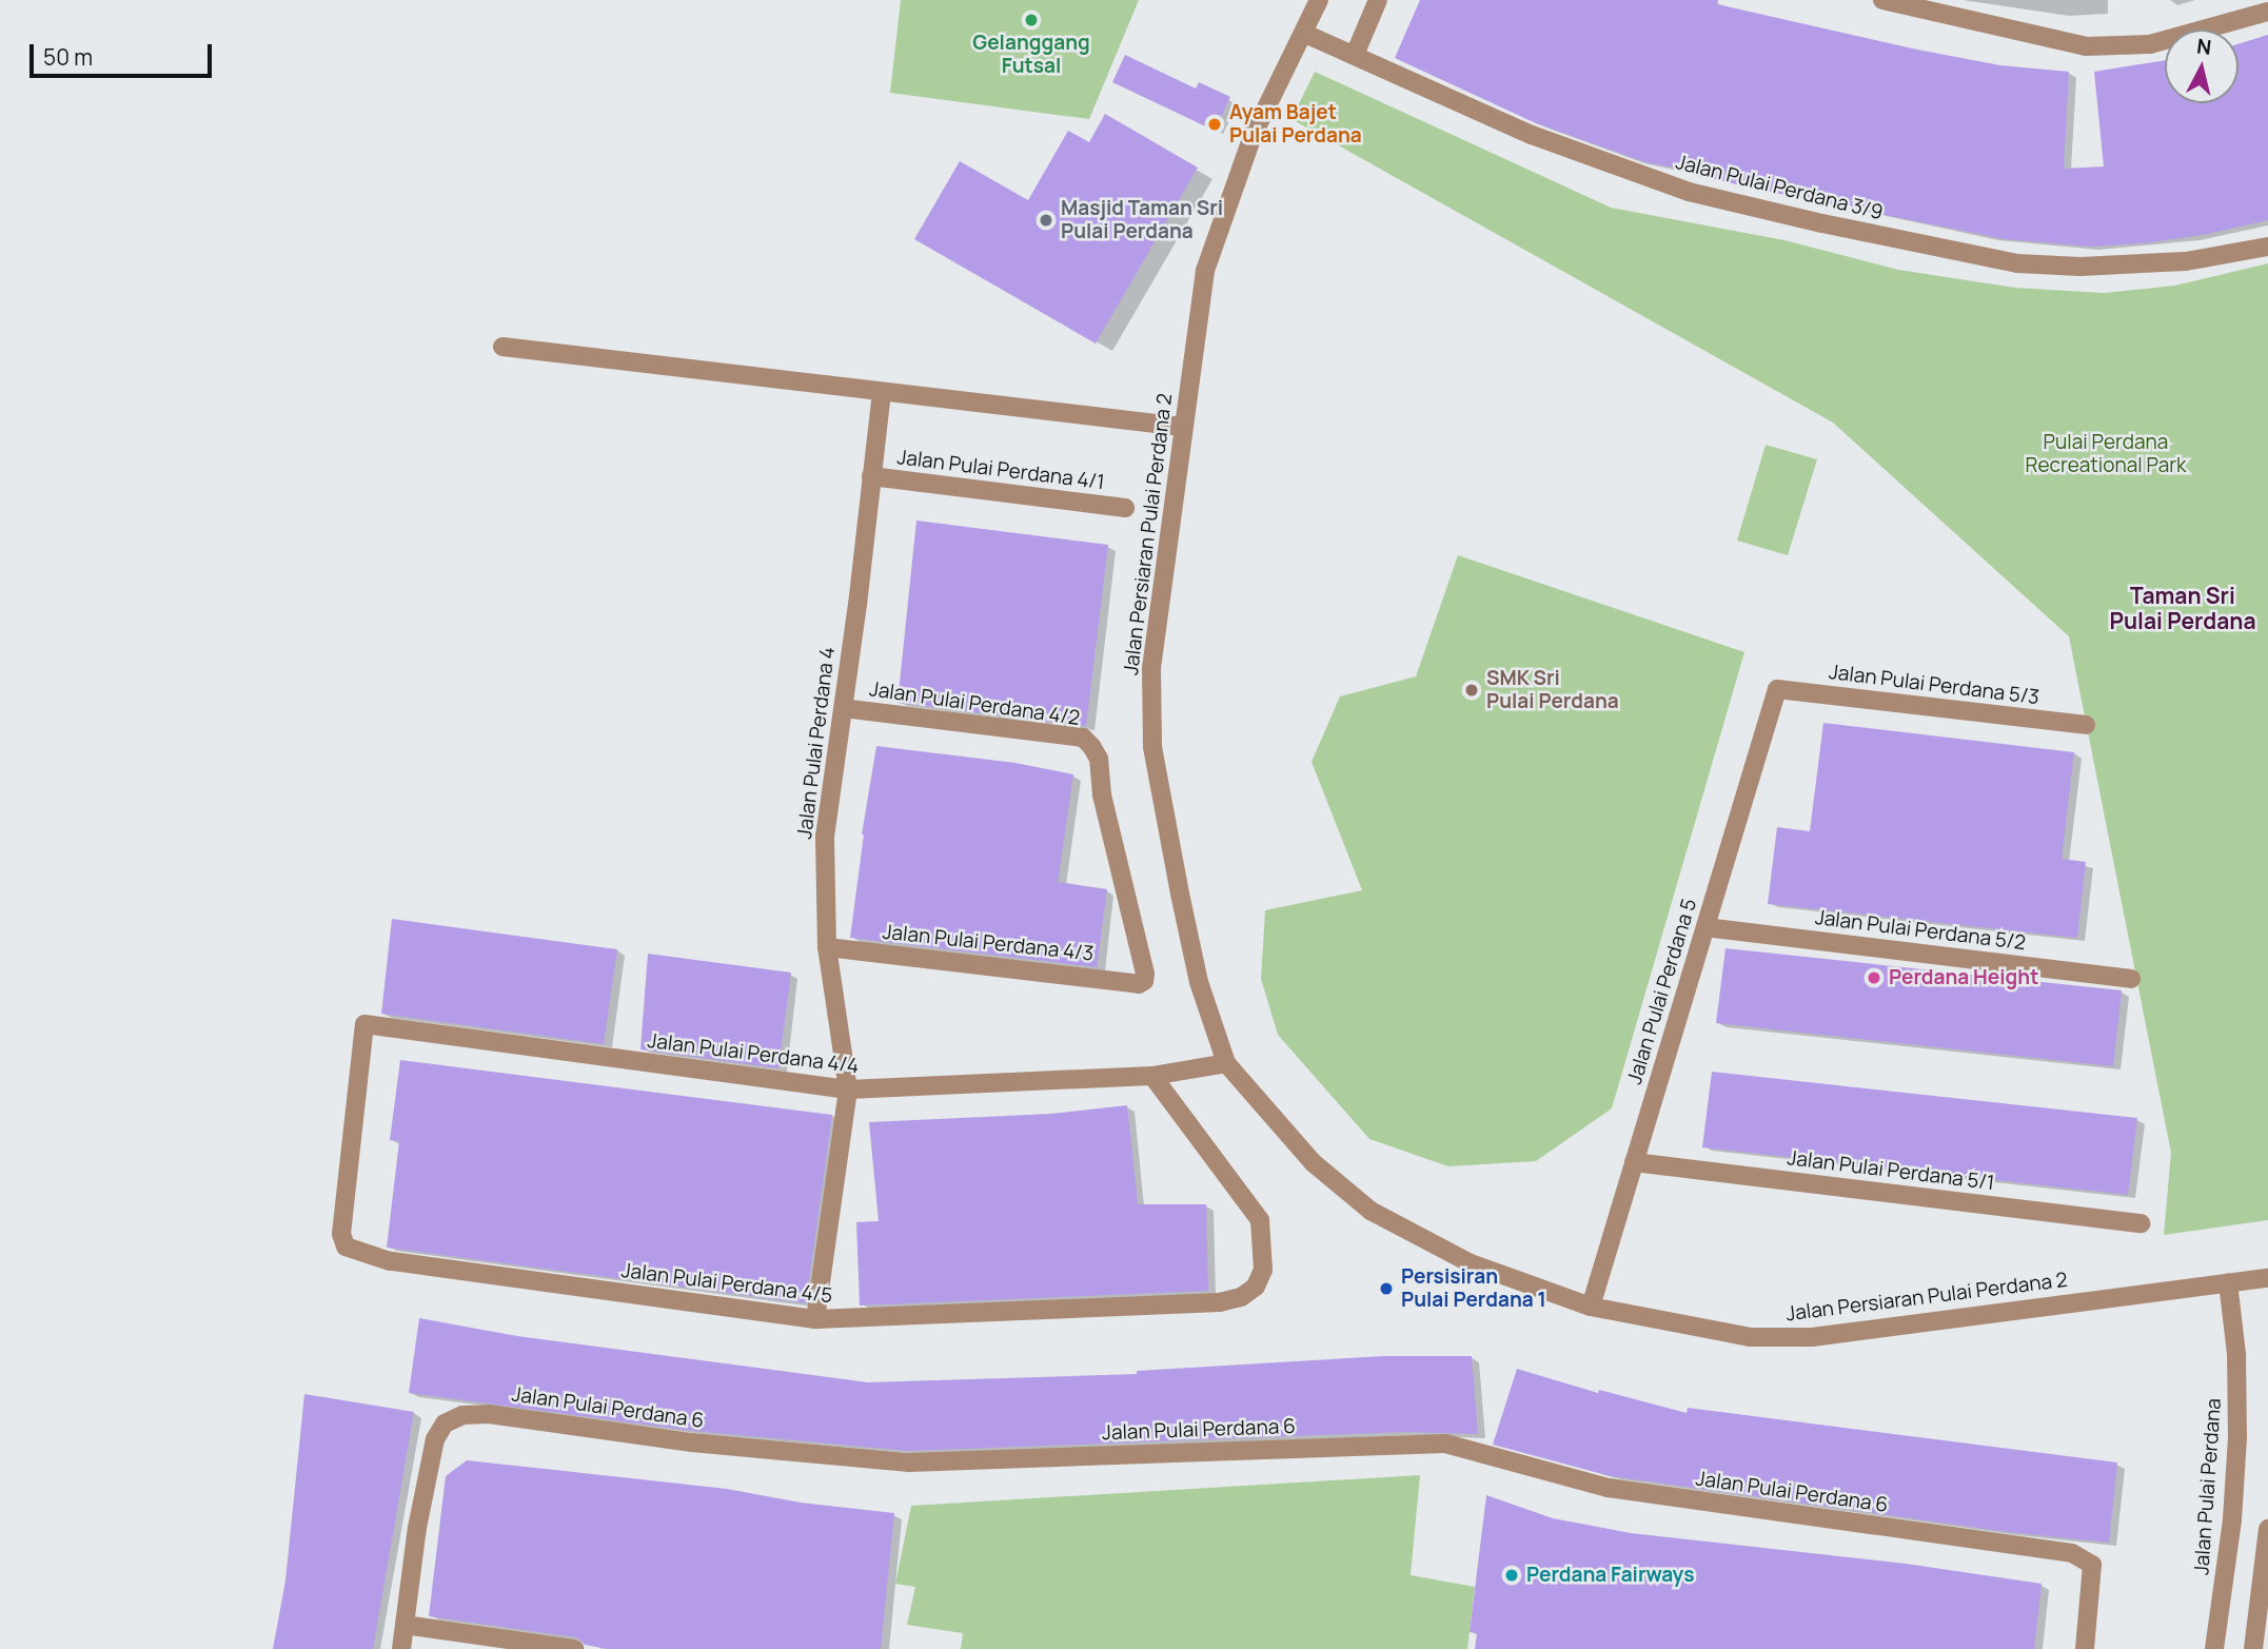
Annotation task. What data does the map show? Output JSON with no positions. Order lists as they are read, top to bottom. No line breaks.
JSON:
{"streets":{"street":["Jalan Pulai Perdana 3/9","Jalan Pulai Perdana 4/1","Jalan Persiaran Pulai Perdana 2","Jalan Pulai Perdana 5/3","Jalan Pulai Perdana 4/2","Jalan Pulai Perdana 4","Jalan Pulai Perdana 5/2","Jalan Pulai Perdana 4/3","Jalan Pulai Perdana 5","Jalan Pulai Perdana 4/4","Jalan Pulai Perdana 5/1","Jalan Pulai Perdana 4/5","Jalan Pulai Perdana 6","Jalan Pulai Perdana"]},"crossings":[["Jalan Pulai Perdana 3/9","Jalan Persiaran Pulai Perdana 2"],["Jalan Pulai Perdana 4/1","Jalan Pulai Perdana 4"],["Jalan Persiaran Pulai Perdana 2","Jalan Pulai Perdana 5"],["Jalan Persiaran Pulai Perdana 2","Jalan Pulai Perdana 4/4"],["Jalan Persiaran Pulai Perdana 2","Jalan Pulai Perdana"],["Jalan Pulai Perdana 5/3","Jalan Pulai Perdana 5"],["Jalan Pulai Perdana 4/2","Jalan Pulai Perdana 4"],["Jalan Pulai Perdana 4/2","Jalan Pulai Perdana 4/3"],["Jalan Pulai Perdana 4","Jalan Pulai Perdana 4/3"],["Jalan Pulai Perdana 4","Jalan Pulai Perdana 4/4"],["Jalan Pulai Perdana 4","Jalan Pulai Perdana 4/5"],["Jalan Pulai Perdana 5/2","Jalan Pulai Perdana 5"],["Jalan Pulai Perdana 5","Jalan Pulai Perdana 5/1"],["Jalan Pulai Perdana 4/4","Jalan Pulai Perdana 4/5"]],"districts":["Taman Sri Pulai Perdana"],"parks":["Pulai Perdana Recreational Park"],"places":["Gelanggang Futsal","Ayam Bajet Pulai Perdana","Masjid Taman Sri Pulai Perdana","SMK Sri Pulai Perdana","Perdana Height","Persisiran Pulai Perdana 1","Perdana Fairways"],"scale_bar":"50 m","north":"top"}
